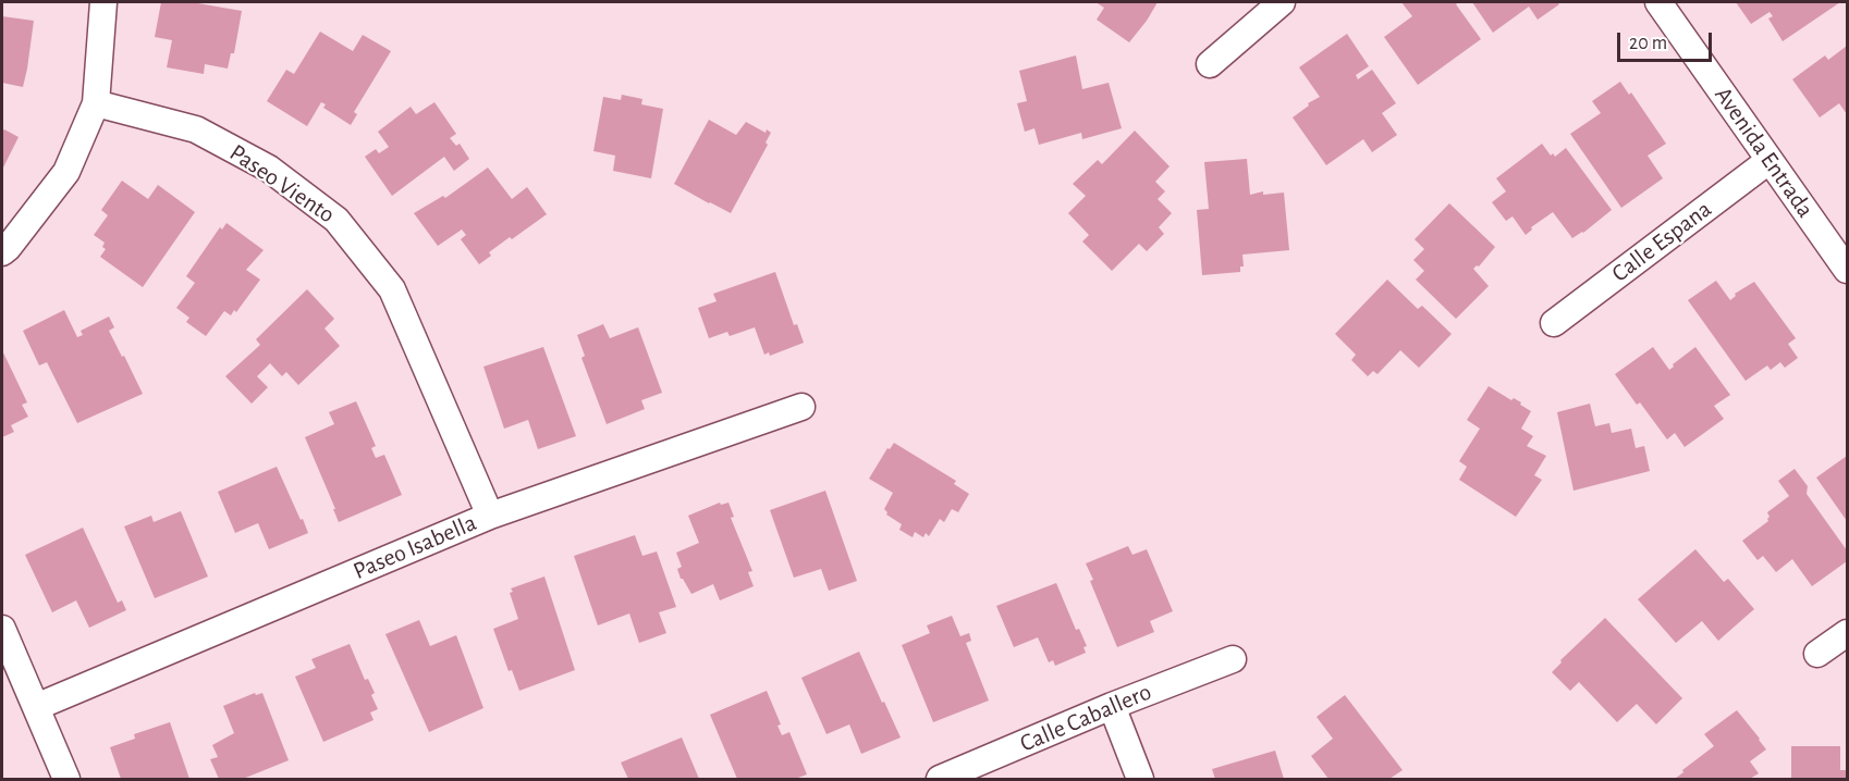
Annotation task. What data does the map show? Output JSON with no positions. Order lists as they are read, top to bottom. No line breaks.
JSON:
{"streets":{"street":["Avenida Entrada","Paseo Viento","Calle Espana","Paseo Isabella","Calle Caballero"]},"crossings":[["Avenida Entrada","Calle Espana"],["Paseo Viento","Paseo Isabella"]],"scale_bar":"20 m"}
